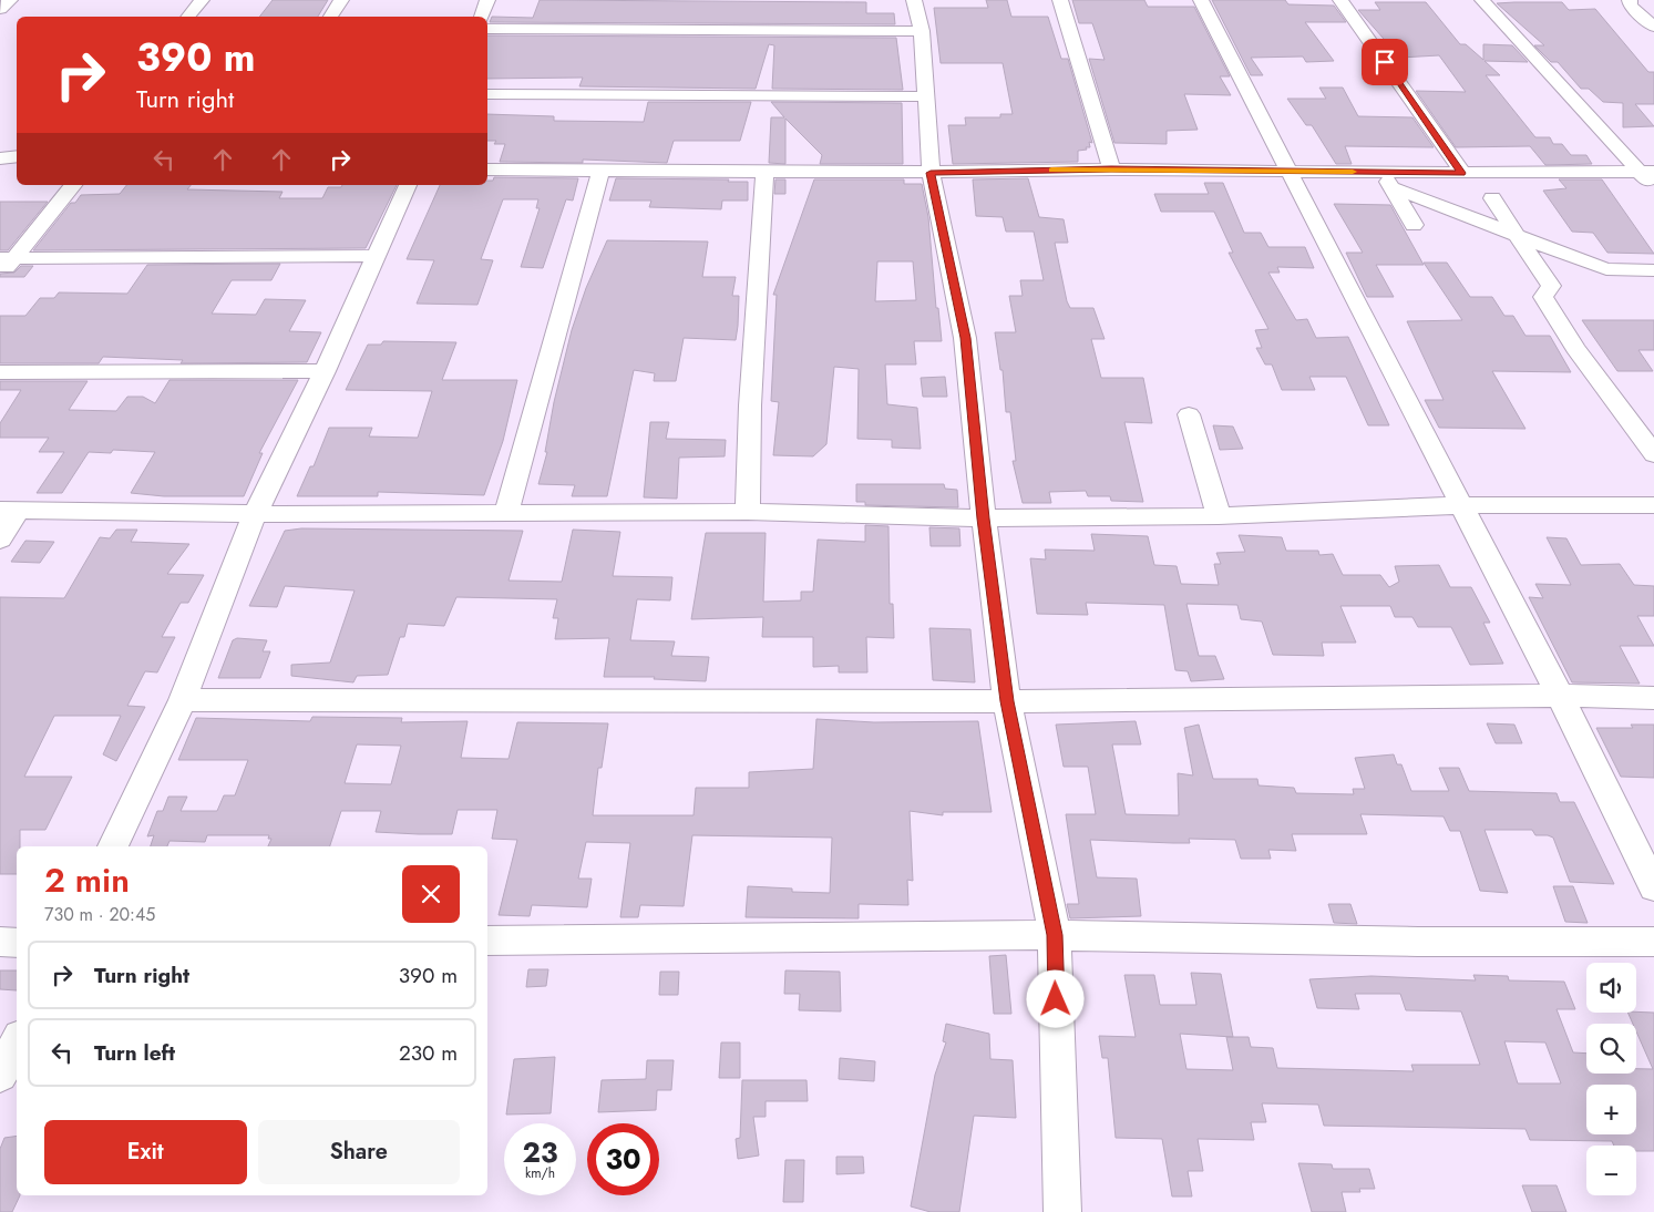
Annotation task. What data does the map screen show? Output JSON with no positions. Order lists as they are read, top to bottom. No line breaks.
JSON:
{"page":{"turn":["390 m","Turn right"],"heading":["2 min","730 m · 20:45"],"list":[{"name":"Turn right","value":"390 m"},{"name":"Turn left","value":"230 m"}],"map_buttons":["+","−"],"buttons":["Exit","Share"],"speed":"23 km/h","limit":"30"}}
